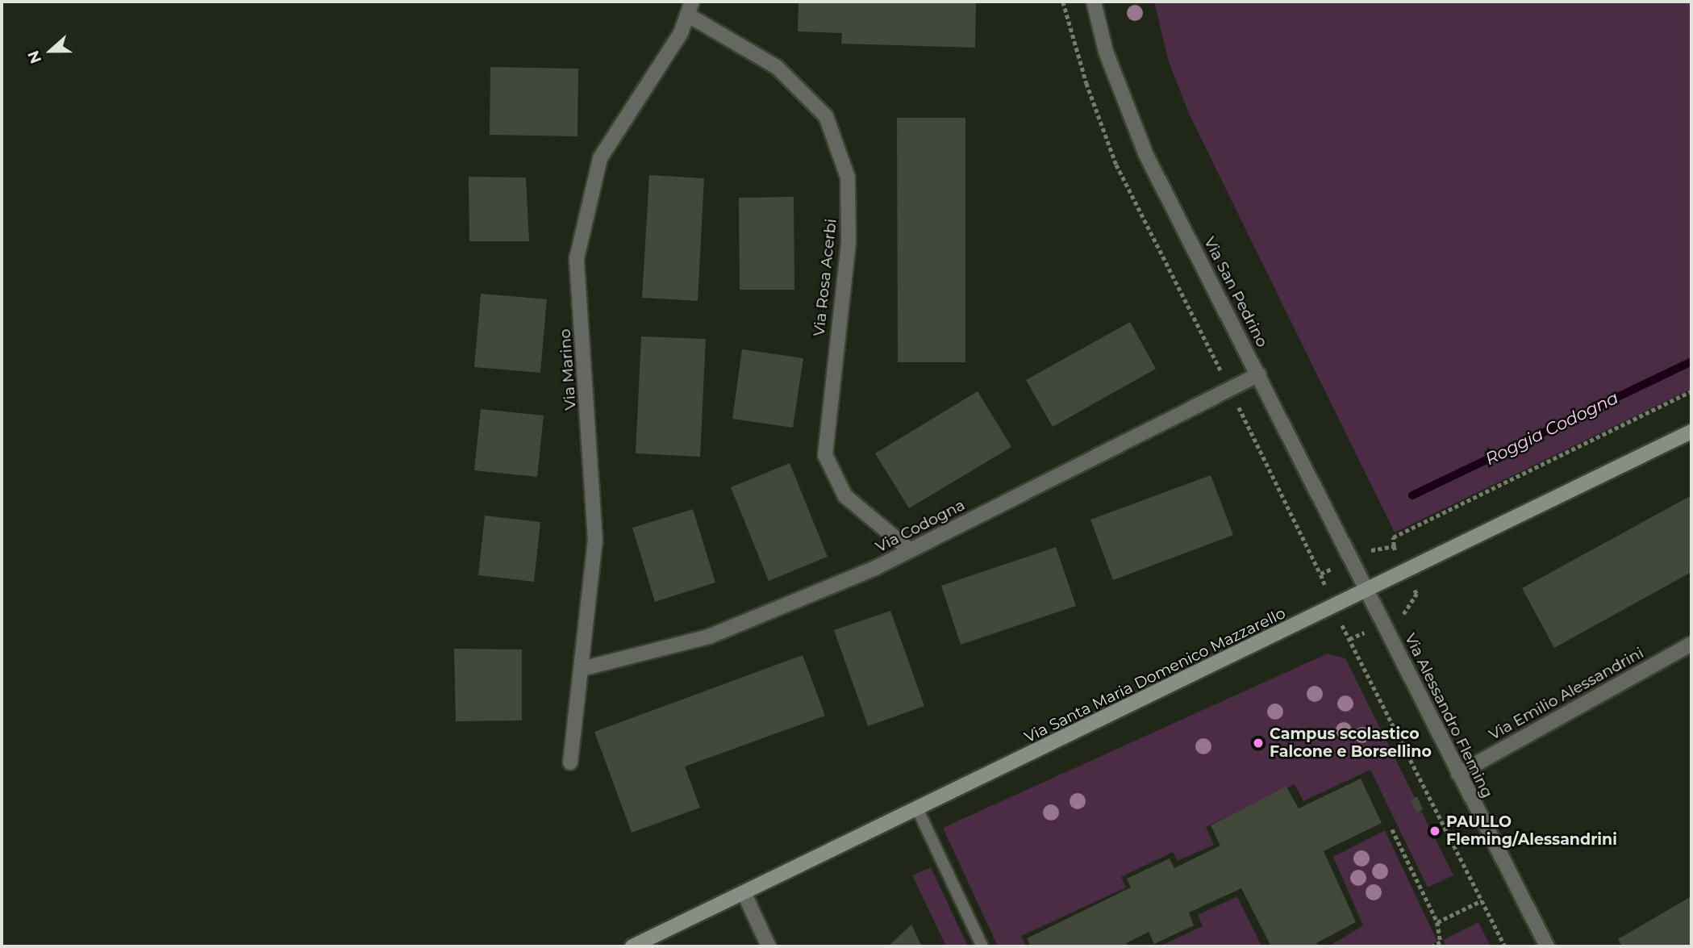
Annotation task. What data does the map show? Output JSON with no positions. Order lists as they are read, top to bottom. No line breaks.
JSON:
{"streets":{"street":["Via Rosa Acerbi","Via San Pedrino","Via Marino","Via Codogna","Via Santa Maria Domenico Mazzarello","Via Emilio Alessandrini","Via Alessandro Fleming"]},"crossings":[["Via Rosa Acerbi","Via Marino"],["Via Rosa Acerbi","Via Codogna"],["Via San Pedrino","Via Codogna"],["Via San Pedrino","Via Santa Maria Domenico Mazzarello"],["Via San Pedrino","Via Alessandro Fleming"],["Via Marino","Via Codogna"],["Via Santa Maria Domenico Mazzarello","Via Alessandro Fleming"],["Via Emilio Alessandrini","Via Alessandro Fleming"]],"water":["Roggia Codogna"],"places":["Campus scolastico Falcone e Borsellino","PAULLO Fleming/Alessandrini"],"north":"left"}
